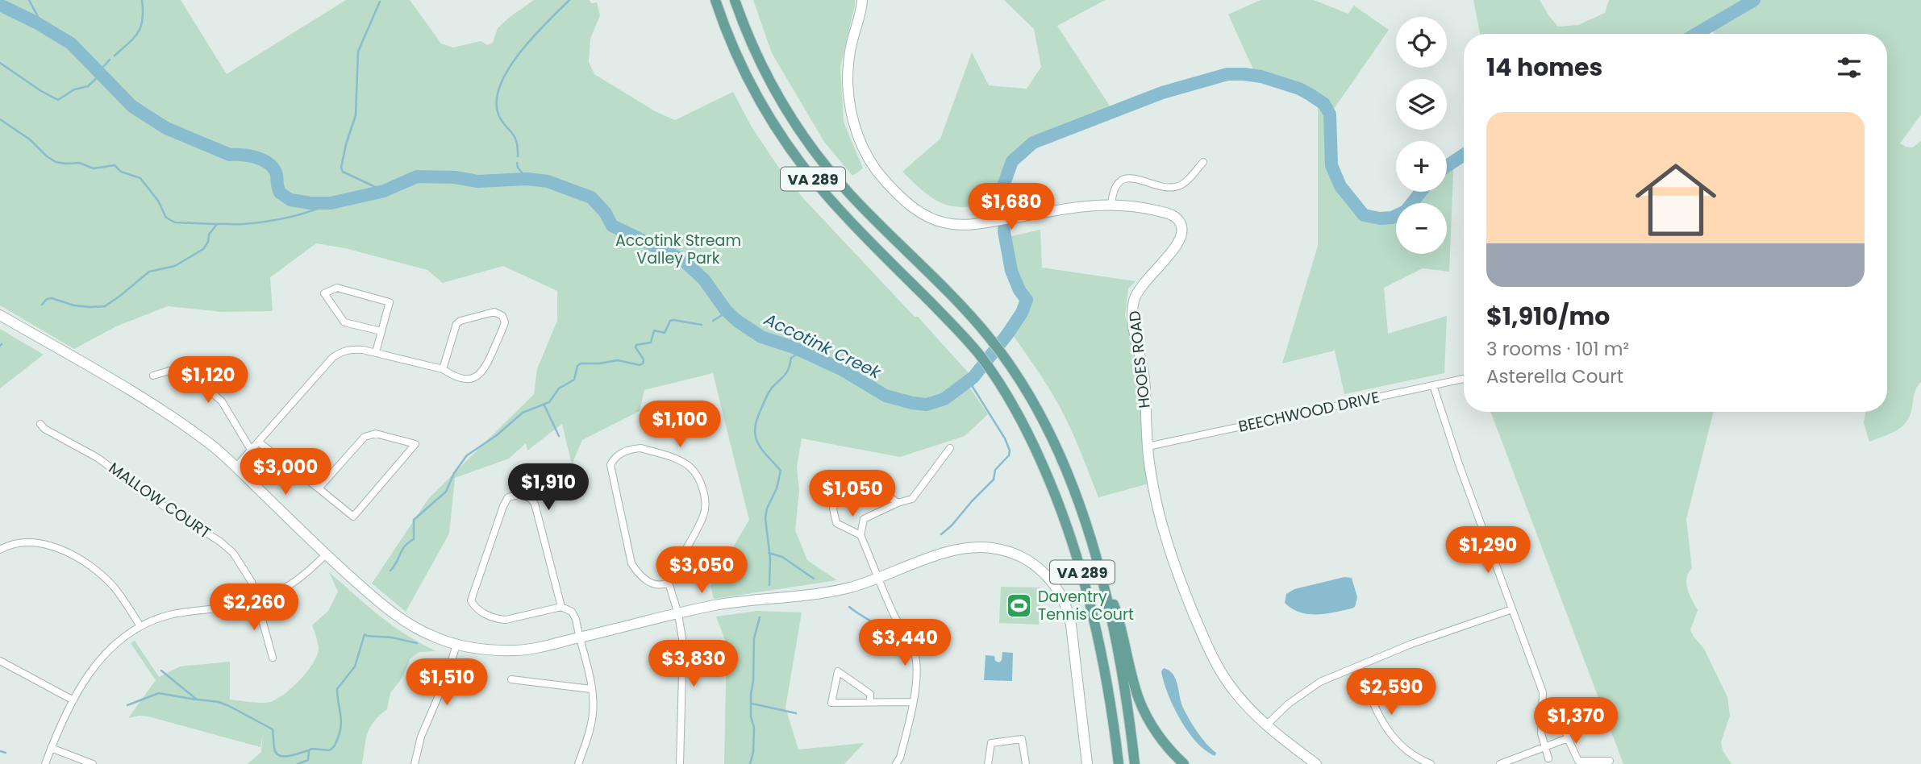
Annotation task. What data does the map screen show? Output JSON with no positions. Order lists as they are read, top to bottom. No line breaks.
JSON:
{"streets":{"main road":["VA 289"],"street":["HOOES ROAD","BEECHWOOD DRIVE","MALLOW COURT"]},"crossings":[["HOOES ROAD","BEECHWOOD DRIVE"]],"water":["Accotink Creek"],"parks":["Accotink Stream Valley Park"],"places":{"sports":["Daventry Tennis Court"]},"page":{"map_buttons":["+","−"],"heading":"14 homes","list":[{"name":"$1,910/mo","note":"3 rooms · 101 m² · Asterella Court"}],"price":["$1,680","$1,120","$1,100","$3,000","$1,910","$1,050","$1,290","$3,050","$2,260","$3,440","$3,830","$1,510","$2,590","$1,370"]}}
